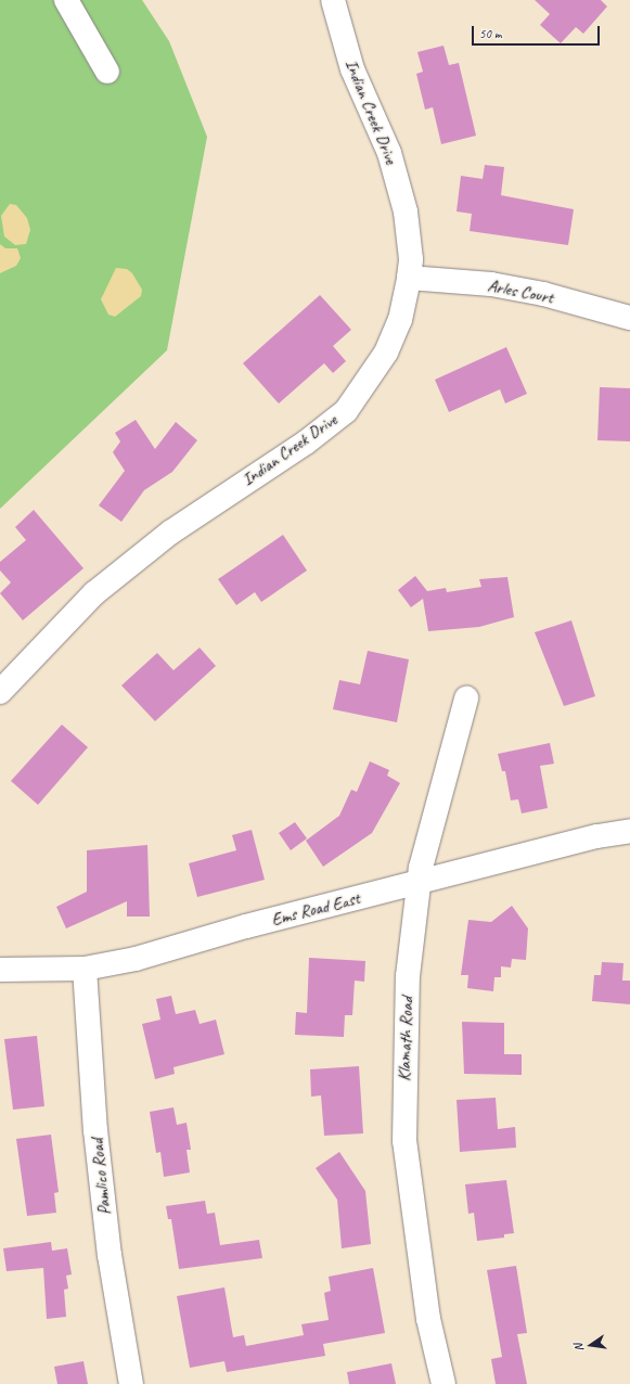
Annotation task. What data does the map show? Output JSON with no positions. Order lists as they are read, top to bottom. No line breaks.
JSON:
{"streets":{"street":["Indian Creek Drive","Arles Court","Ems Road East","Klamath Road","Pamlico Road"]},"crossings":[["Indian Creek Drive","Arles Court"],["Ems Road East","Klamath Road"],["Ems Road East","Pamlico Road"]],"scale_bar":"50 m","north":"left"}
